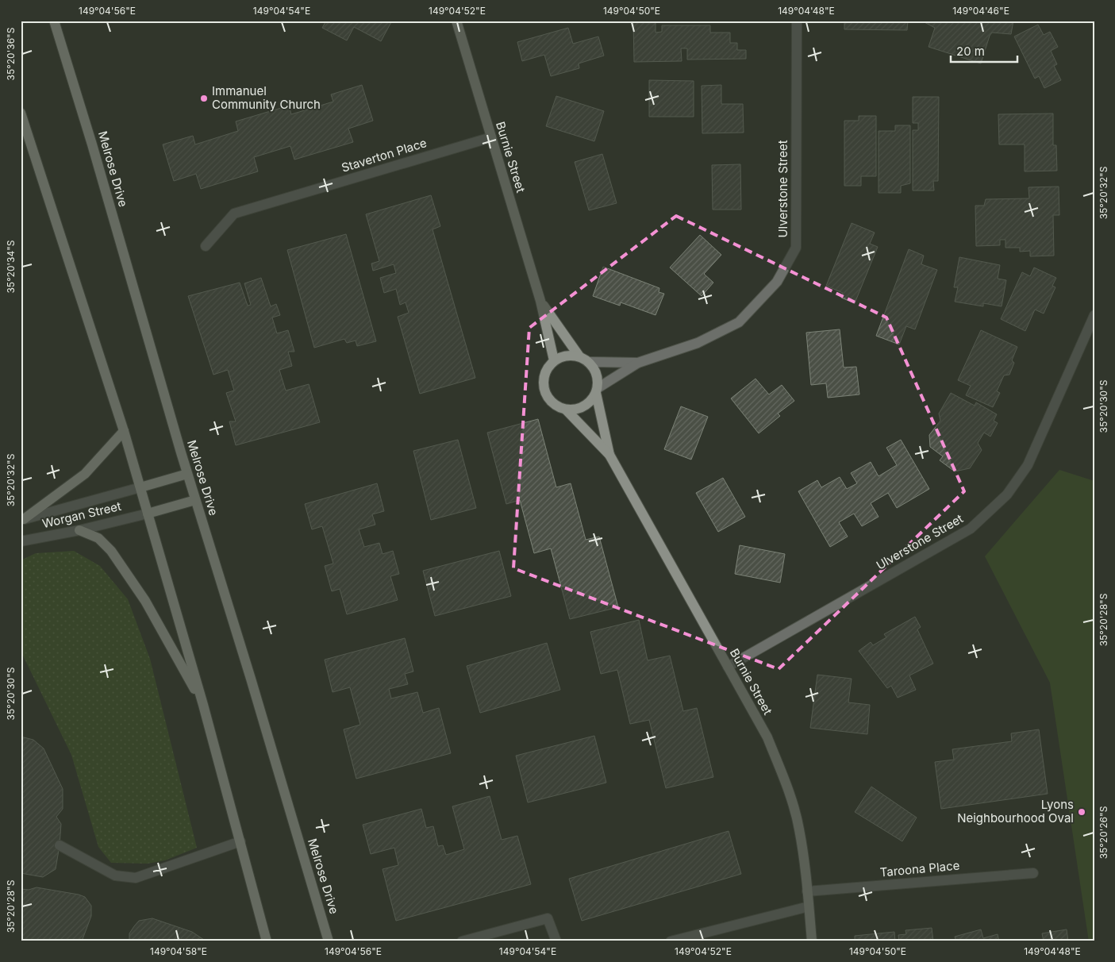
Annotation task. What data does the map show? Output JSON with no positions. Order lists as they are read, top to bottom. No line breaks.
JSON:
{"streets":{"main road":["Melrose Drive"],"street":["Staverton Place","Burnie Street","Ulverstone Street","Worgan Street","Taroona Place"]},"crossings":[["Staverton Place","Burnie Street"],["Burnie Street","Ulverstone Street"],["Burnie Street","Taroona Place"]],"places":["Immanuel Community Church","Lyons Neighbourhood Oval"],"scale_bar":"20 m","coordinates":["149°04'56\"E","149°04'54\"E","149°04'52\"E","149°04'50\"E","149°04'48\"E","149°04'46\"E","35°20'36\"S","35°20'32\"S","35°20'34\"S","35°20'30\"S","35°20'28\"S","35°20'26\"S","149°04'58\"E"]}
